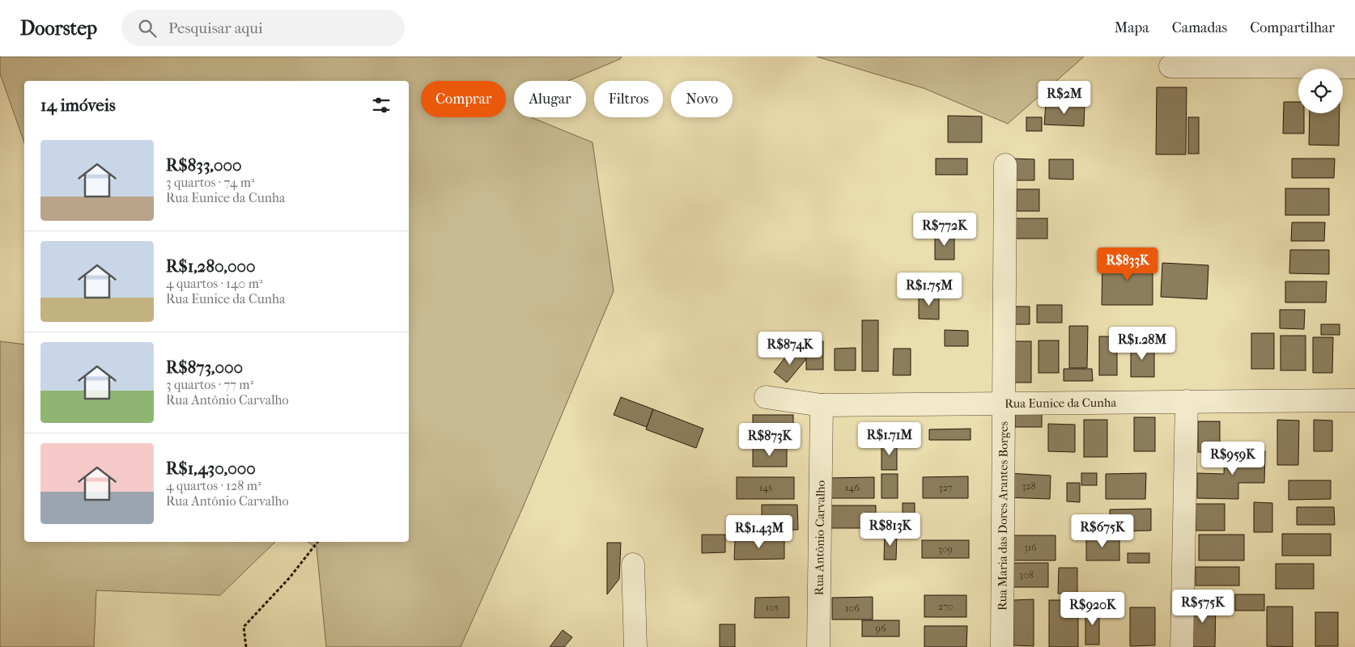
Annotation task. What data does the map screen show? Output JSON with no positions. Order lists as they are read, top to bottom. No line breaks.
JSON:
{"streets":{"street":["Rua Eunice da Cunha","Rua Maria das Dores Arantes Borges","Rua Antônio Carvalho"]},"crossings":[["Rua Eunice da Cunha","Rua Maria das Dores Arantes Borges"],["Rua Eunice da Cunha","Rua Antônio Carvalho"]],"house_numbers":["328","145","146","327","316","309","308","270","105","106","96"],"page":{"header":"Doorstep","search":"Pesquisar aqui","nav":["Mapa","Camadas","Compartilhar"],"price":["R$2M","R$772K","R$833K","R$1.75M","R$1.28M","R$874K","R$1.71M","R$873K","R$959K","R$813K","R$675K","R$1.43M","R$575K","R$920K"],"chip":["Comprar","Alugar","Filtros","Novo"],"heading":"14 imóveis","list":[{"name":"R$833,000","note":"3 quartos · 74 m² · Rua Eunice da Cunha"},{"name":"R$1,280,000","note":"4 quartos · 140 m² · Rua Eunice da Cunha"},{"name":"R$873,000","note":"3 quartos · 77 m² · Rua Antônio Carvalho"},{"name":"R$1,430,000","note":"4 quartos · 128 m² · Rua Antônio Carvalho"}]}}
